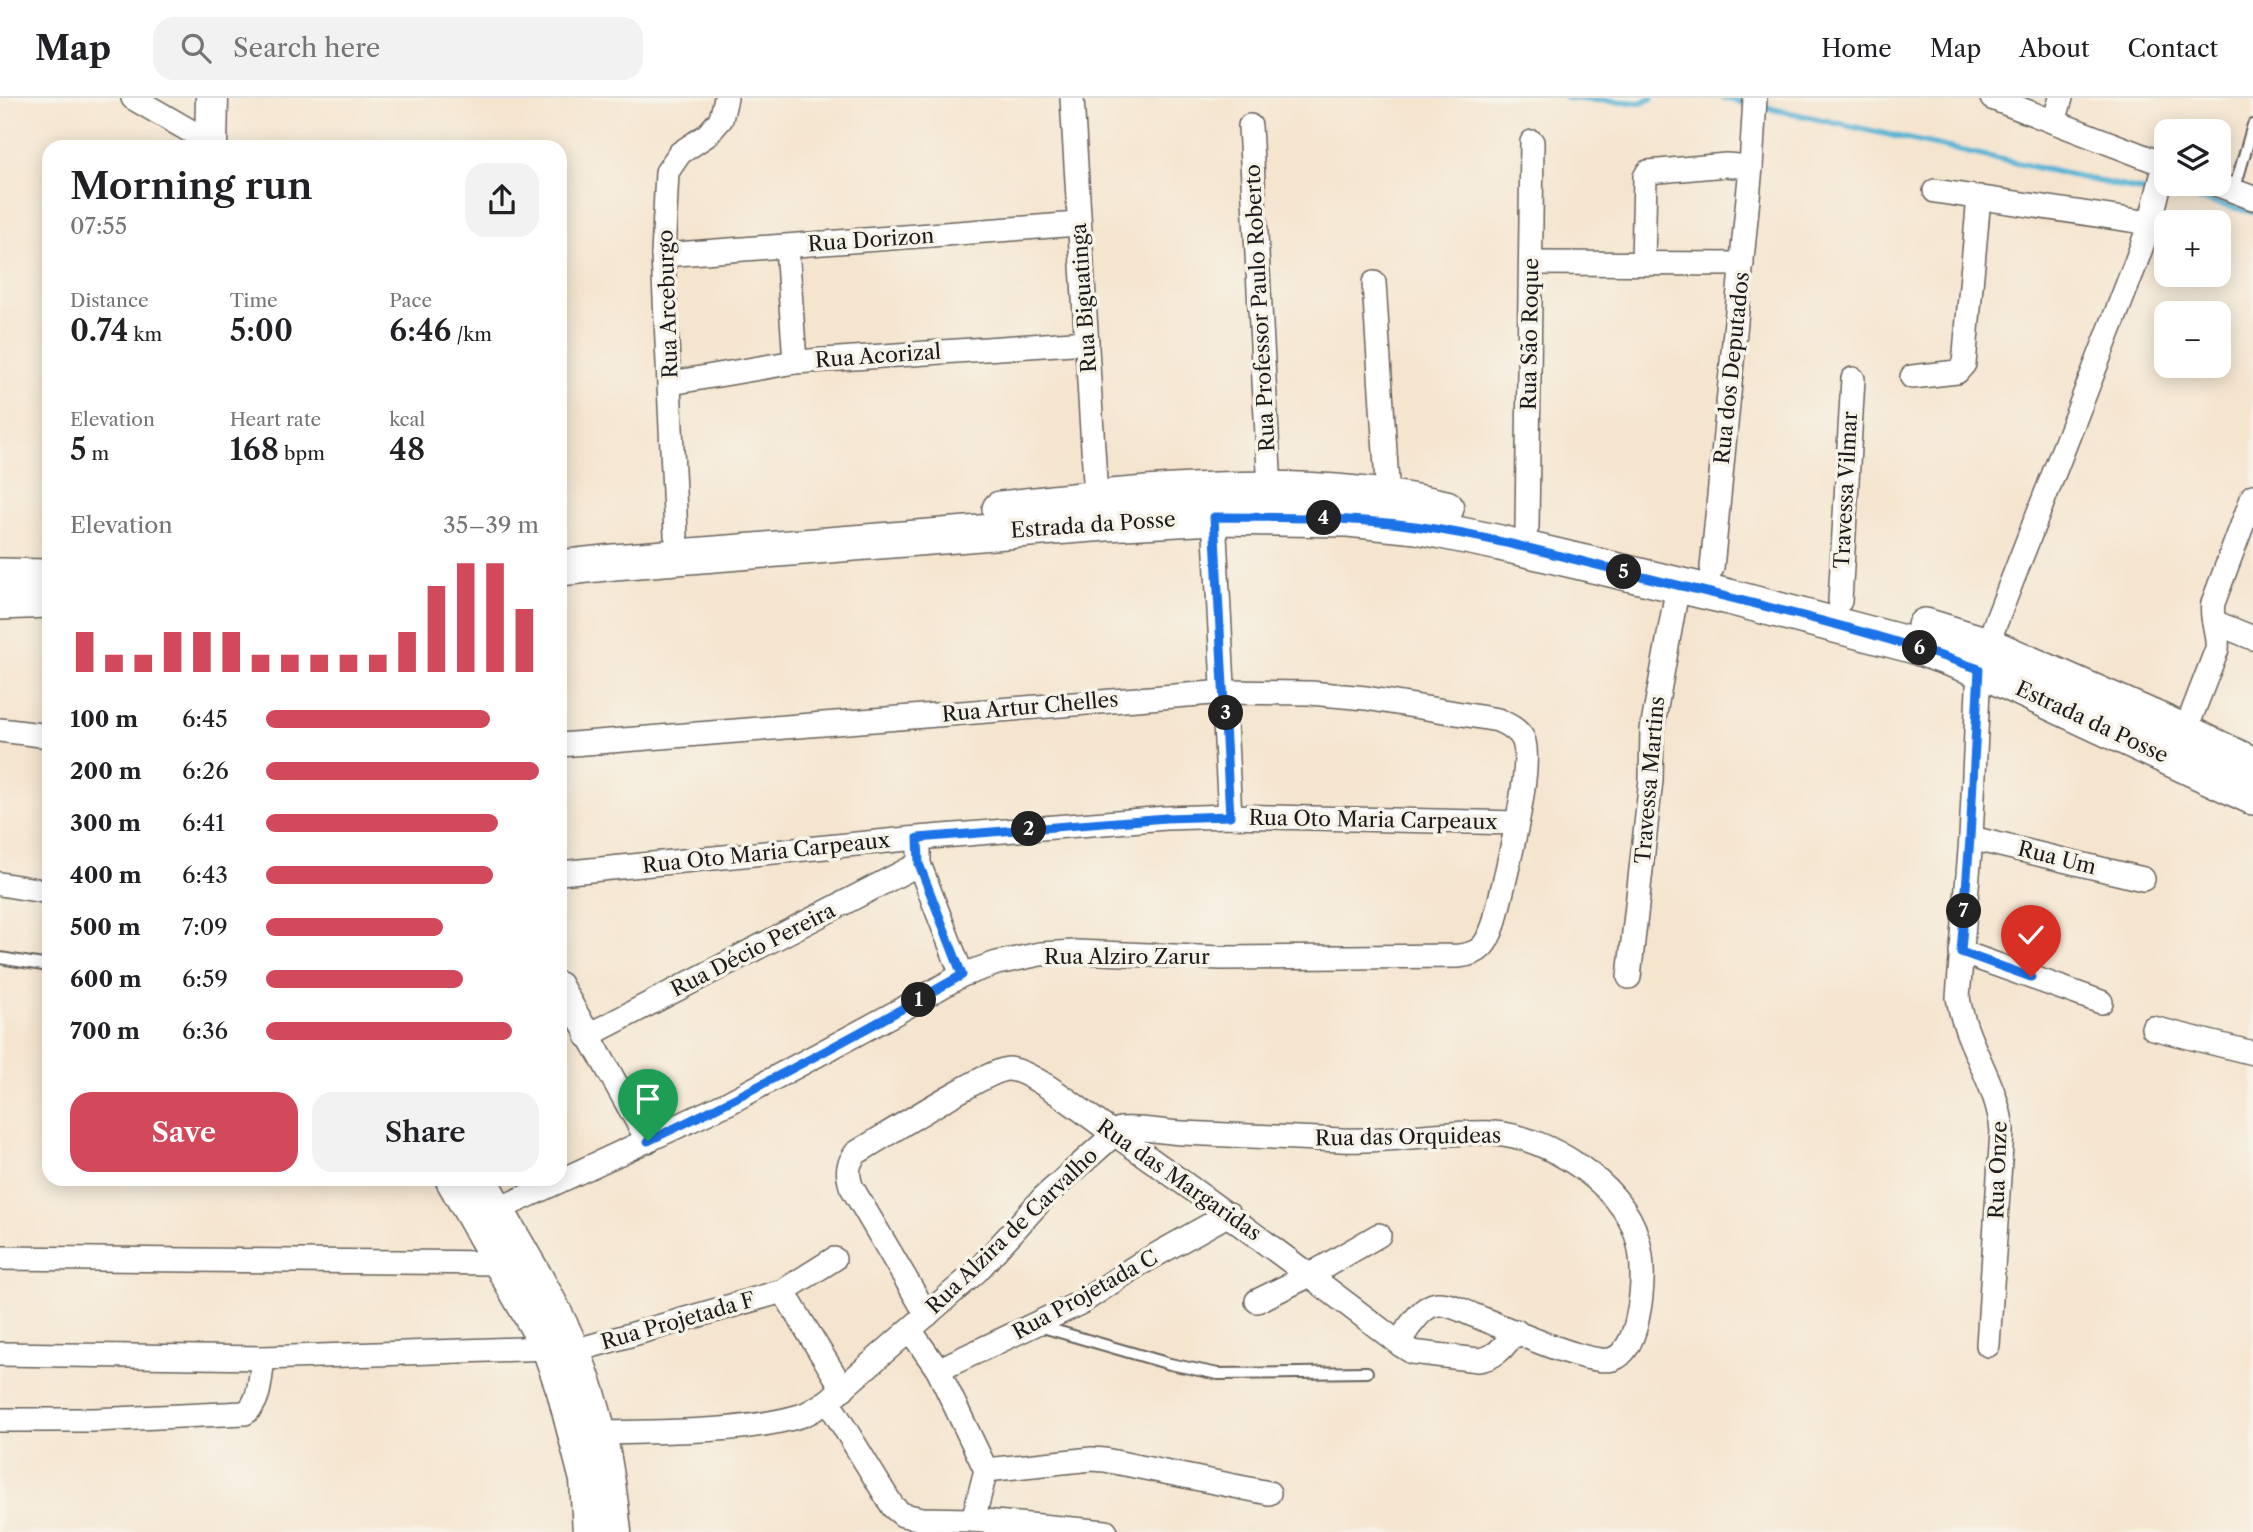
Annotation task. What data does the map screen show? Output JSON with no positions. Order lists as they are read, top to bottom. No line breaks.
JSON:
{"streets":{"main road":["Estrada da Posse"],"street":["Rua Dorizon","Rua Biguatinga","Rua Arceburgo","Rua Professor Paulo Roberto","Rua São Roque","Rua Acorizal","Rua dos Deputados","Travessa Vilmar","Rua Artur Chelles","Travessa Martins","Rua Oto Maria Carpeaux","Rua Um","Rua Décio Pereira","Rua Alziro Zarur","Rua das Orquideas","Rua Onze","Rua das Margaridas","Rua Alzira de Carvalho","Rua Projetada C","Rua Projetada F"]},"crossings":[["Rua Dorizon","Rua Biguatinga"],["Rua Dorizon","Rua Arceburgo"],["Rua Biguatinga","Rua Acorizal"],["Rua Biguatinga","Estrada da Posse"],["Rua Arceburgo","Rua Acorizal"],["Rua Arceburgo","Estrada da Posse"],["Rua Professor Paulo Roberto","Estrada da Posse"],["Rua São Roque","Estrada da Posse"],["Rua dos Deputados","Estrada da Posse"],["Travessa Vilmar","Estrada da Posse"],["Estrada da Posse","Travessa Martins"],["Estrada da Posse","Rua Onze"],["Rua Artur Chelles","Rua Oto Maria Carpeaux"],["Rua Artur Chelles","Rua Alziro Zarur"],["Rua Oto Maria Carpeaux","Rua Alziro Zarur"],["Rua Um","Rua Onze"],["Rua das Orquideas","Rua das Margaridas"],["Rua das Orquideas","Rua Alzira de Carvalho"],["Rua das Margaridas","Rua Alzira de Carvalho"],["Rua das Margaridas","Rua Projetada C"],["Rua Alzira de Carvalho","Rua Projetada F"]],"page":{"header":"Map","search":"Search here","nav":["Home","Map","About","Contact"],"map_buttons":["+","−"],"heading":["Morning run","07:55"],"stats":[["Distance","0.74 km"],["Time","5:00"],["Pace","6:46 /km"],["Elevation","5 m"],["Heart rate","168 bpm"],["kcal","48"]],"chart":["Elevation","35–39 m"],"pins":["4","5","6","3","2","7","1"],"list":[{"name":"100 m","note":"6:45"},{"name":"200 m","note":"6:26"},{"name":"300 m","note":"6:41"},{"name":"400 m","note":"6:43"},{"name":"500 m","note":"7:09"},{"name":"600 m","note":"6:59"},{"name":"700 m","note":"6:36"}],"buttons":["Save","Share"]}}
